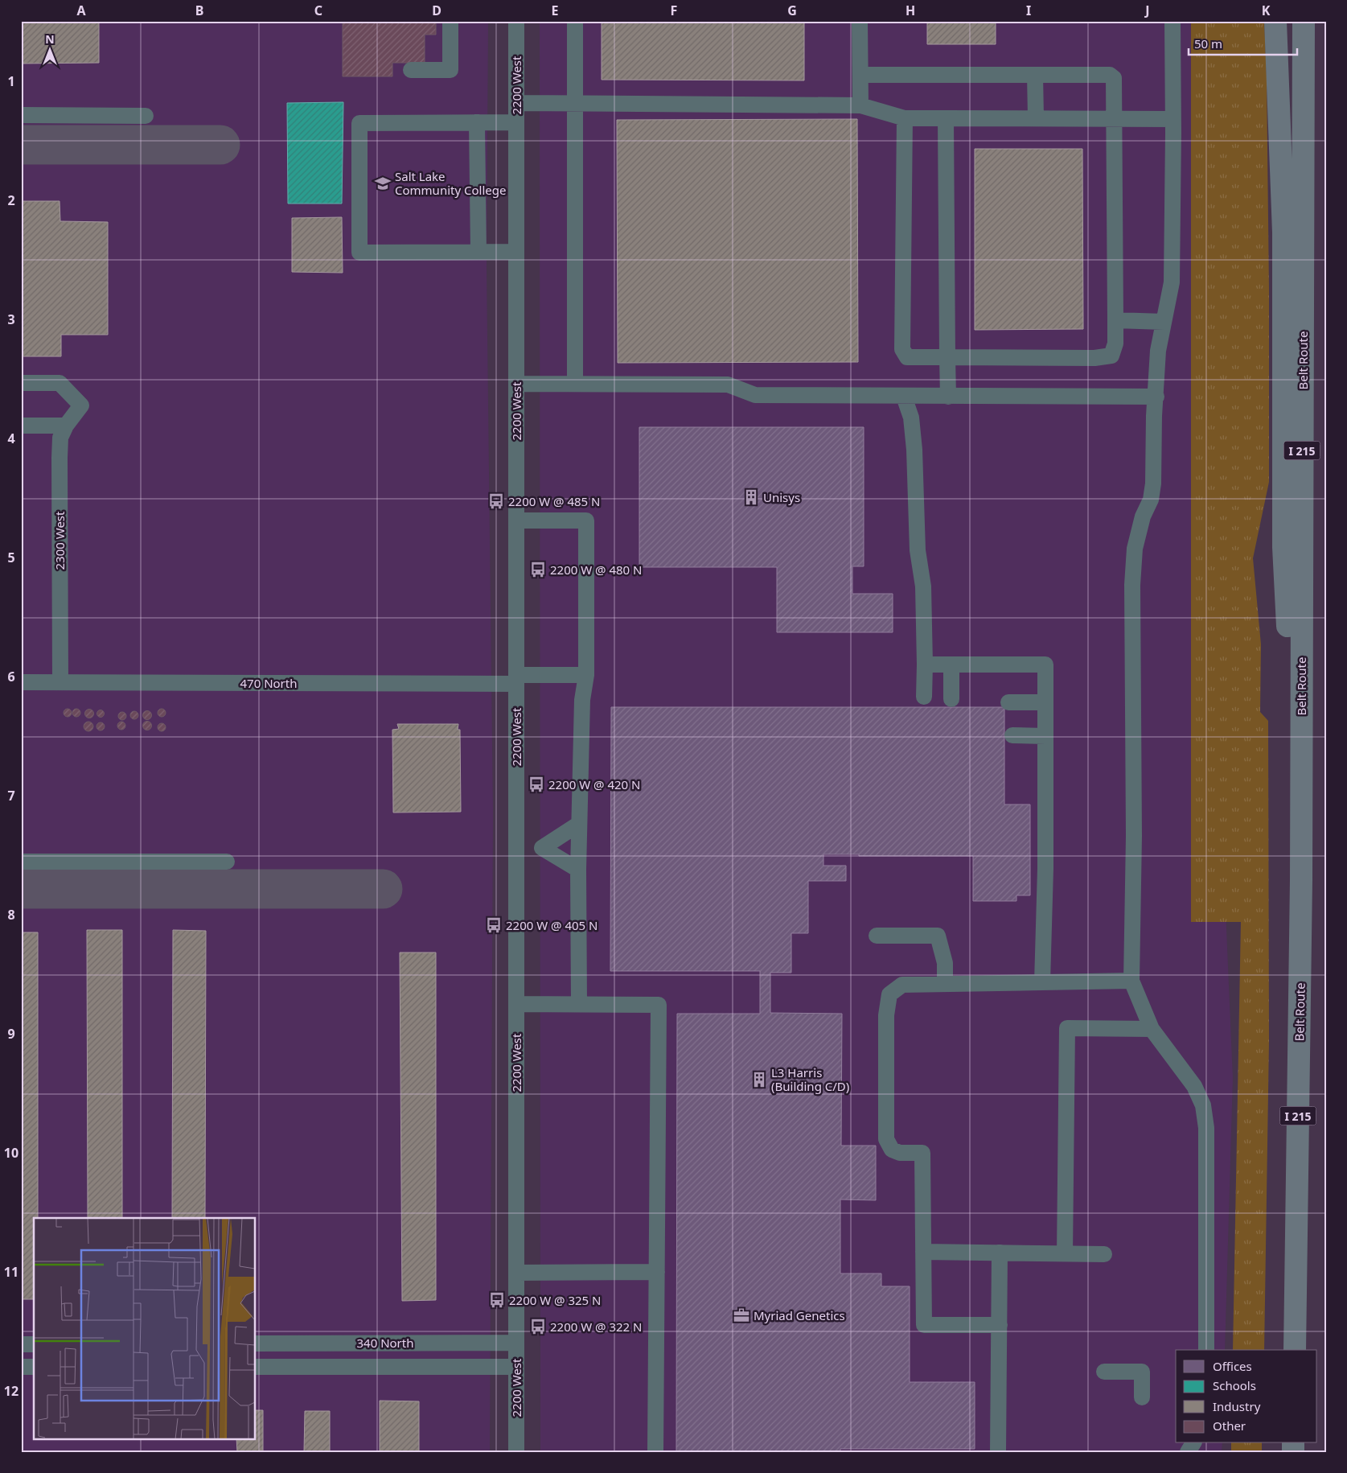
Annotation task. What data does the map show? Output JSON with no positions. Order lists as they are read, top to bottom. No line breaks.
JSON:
{"streets":{"highway":["Belt Route","I 215"],"street":["2200 West","2300 West","470 North","340 North"]},"crossings":[["2200 West","470 North"],["2200 West","340 North"],["2300 West","470 North"]],"places":{"school or university":["Salt Lake Community College"],"building":["Unisys","L3 Harris (Building C/D)"],"bus stop":["2200 W @ 485 N","2200 W @ 480 N","2200 W @ 420 N","2200 W @ 405 N","2200 W @ 325 N","2200 W @ 322 N"],"office":["Myriad Genetics"]},"legend":["Offices","Schools","Industry","Other"],"scale_bar":"50 m","north":"top","grid":{"columns":["A","B","C","D","E","F","G","H","I","J","K"],"rows":["1","2","3","4","5","6","7","8","9","10","11","12"]}}
